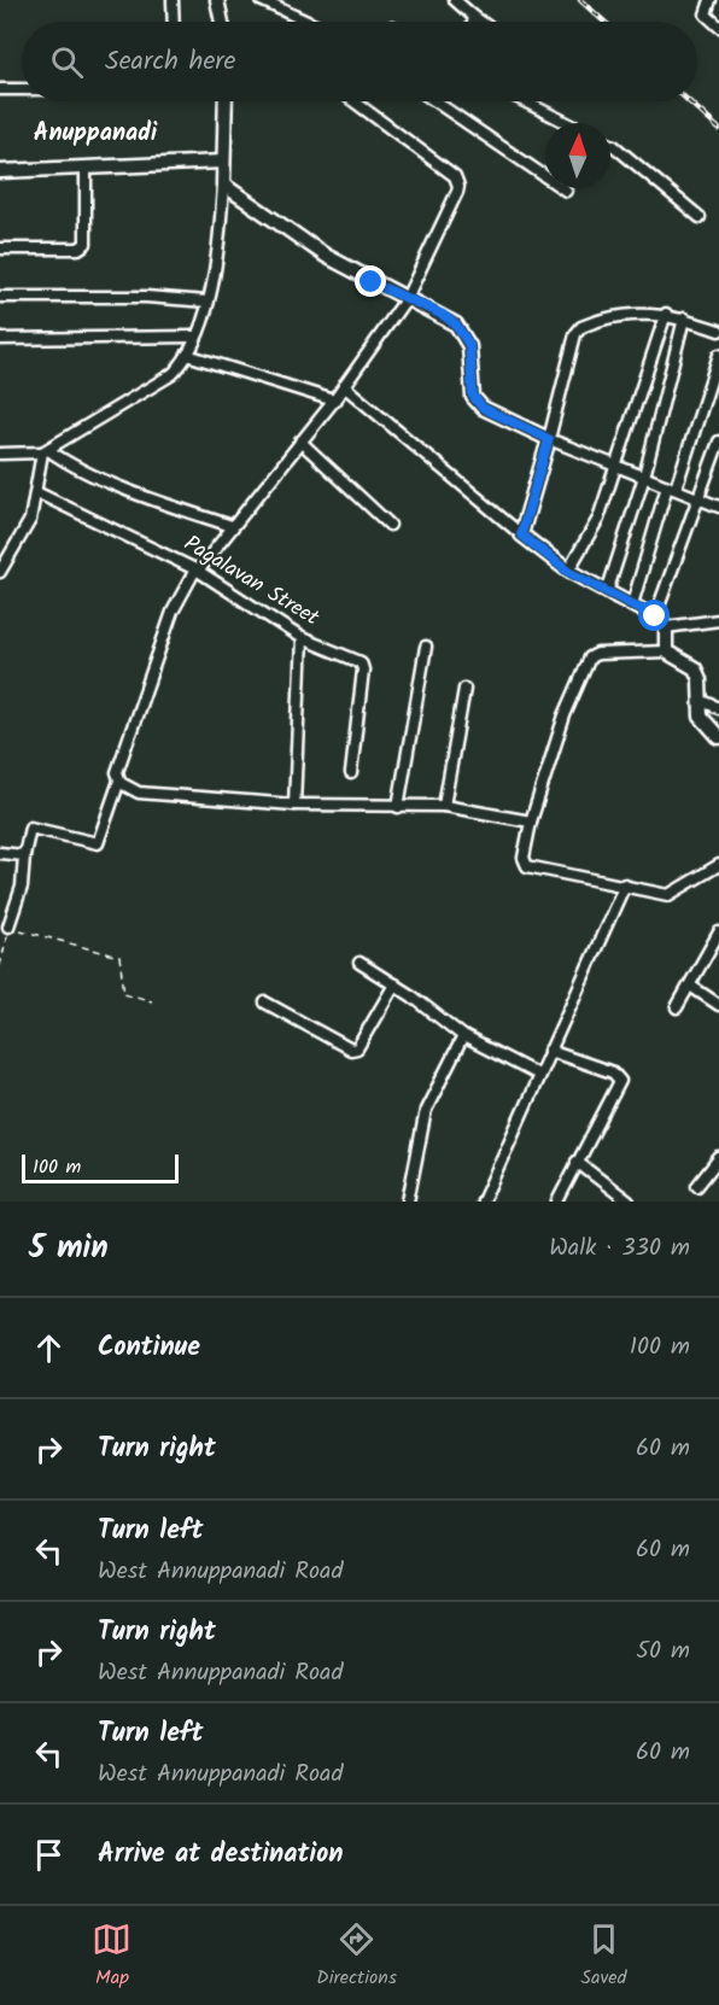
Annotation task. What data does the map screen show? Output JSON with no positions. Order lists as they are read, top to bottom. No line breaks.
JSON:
{"streets":{"street":["Pagalavan Street"]},"districts":["Anuppanadi"],"scale_bar":"100 m","north":"top","page":{"search":"Search here","scale":"100 m","heading":["5 min","Walk · 330 m"],"list":[["Continue","100 m"],["Turn right","60 m"],["Turn left","West Annuppanadi Road","60 m"],["Turn right","West Annuppanadi Road","50 m"],["Turn left","West Annuppanadi Road","60 m"],"Arrive at destination"],"nav":["Map","Directions","Saved"]}}
